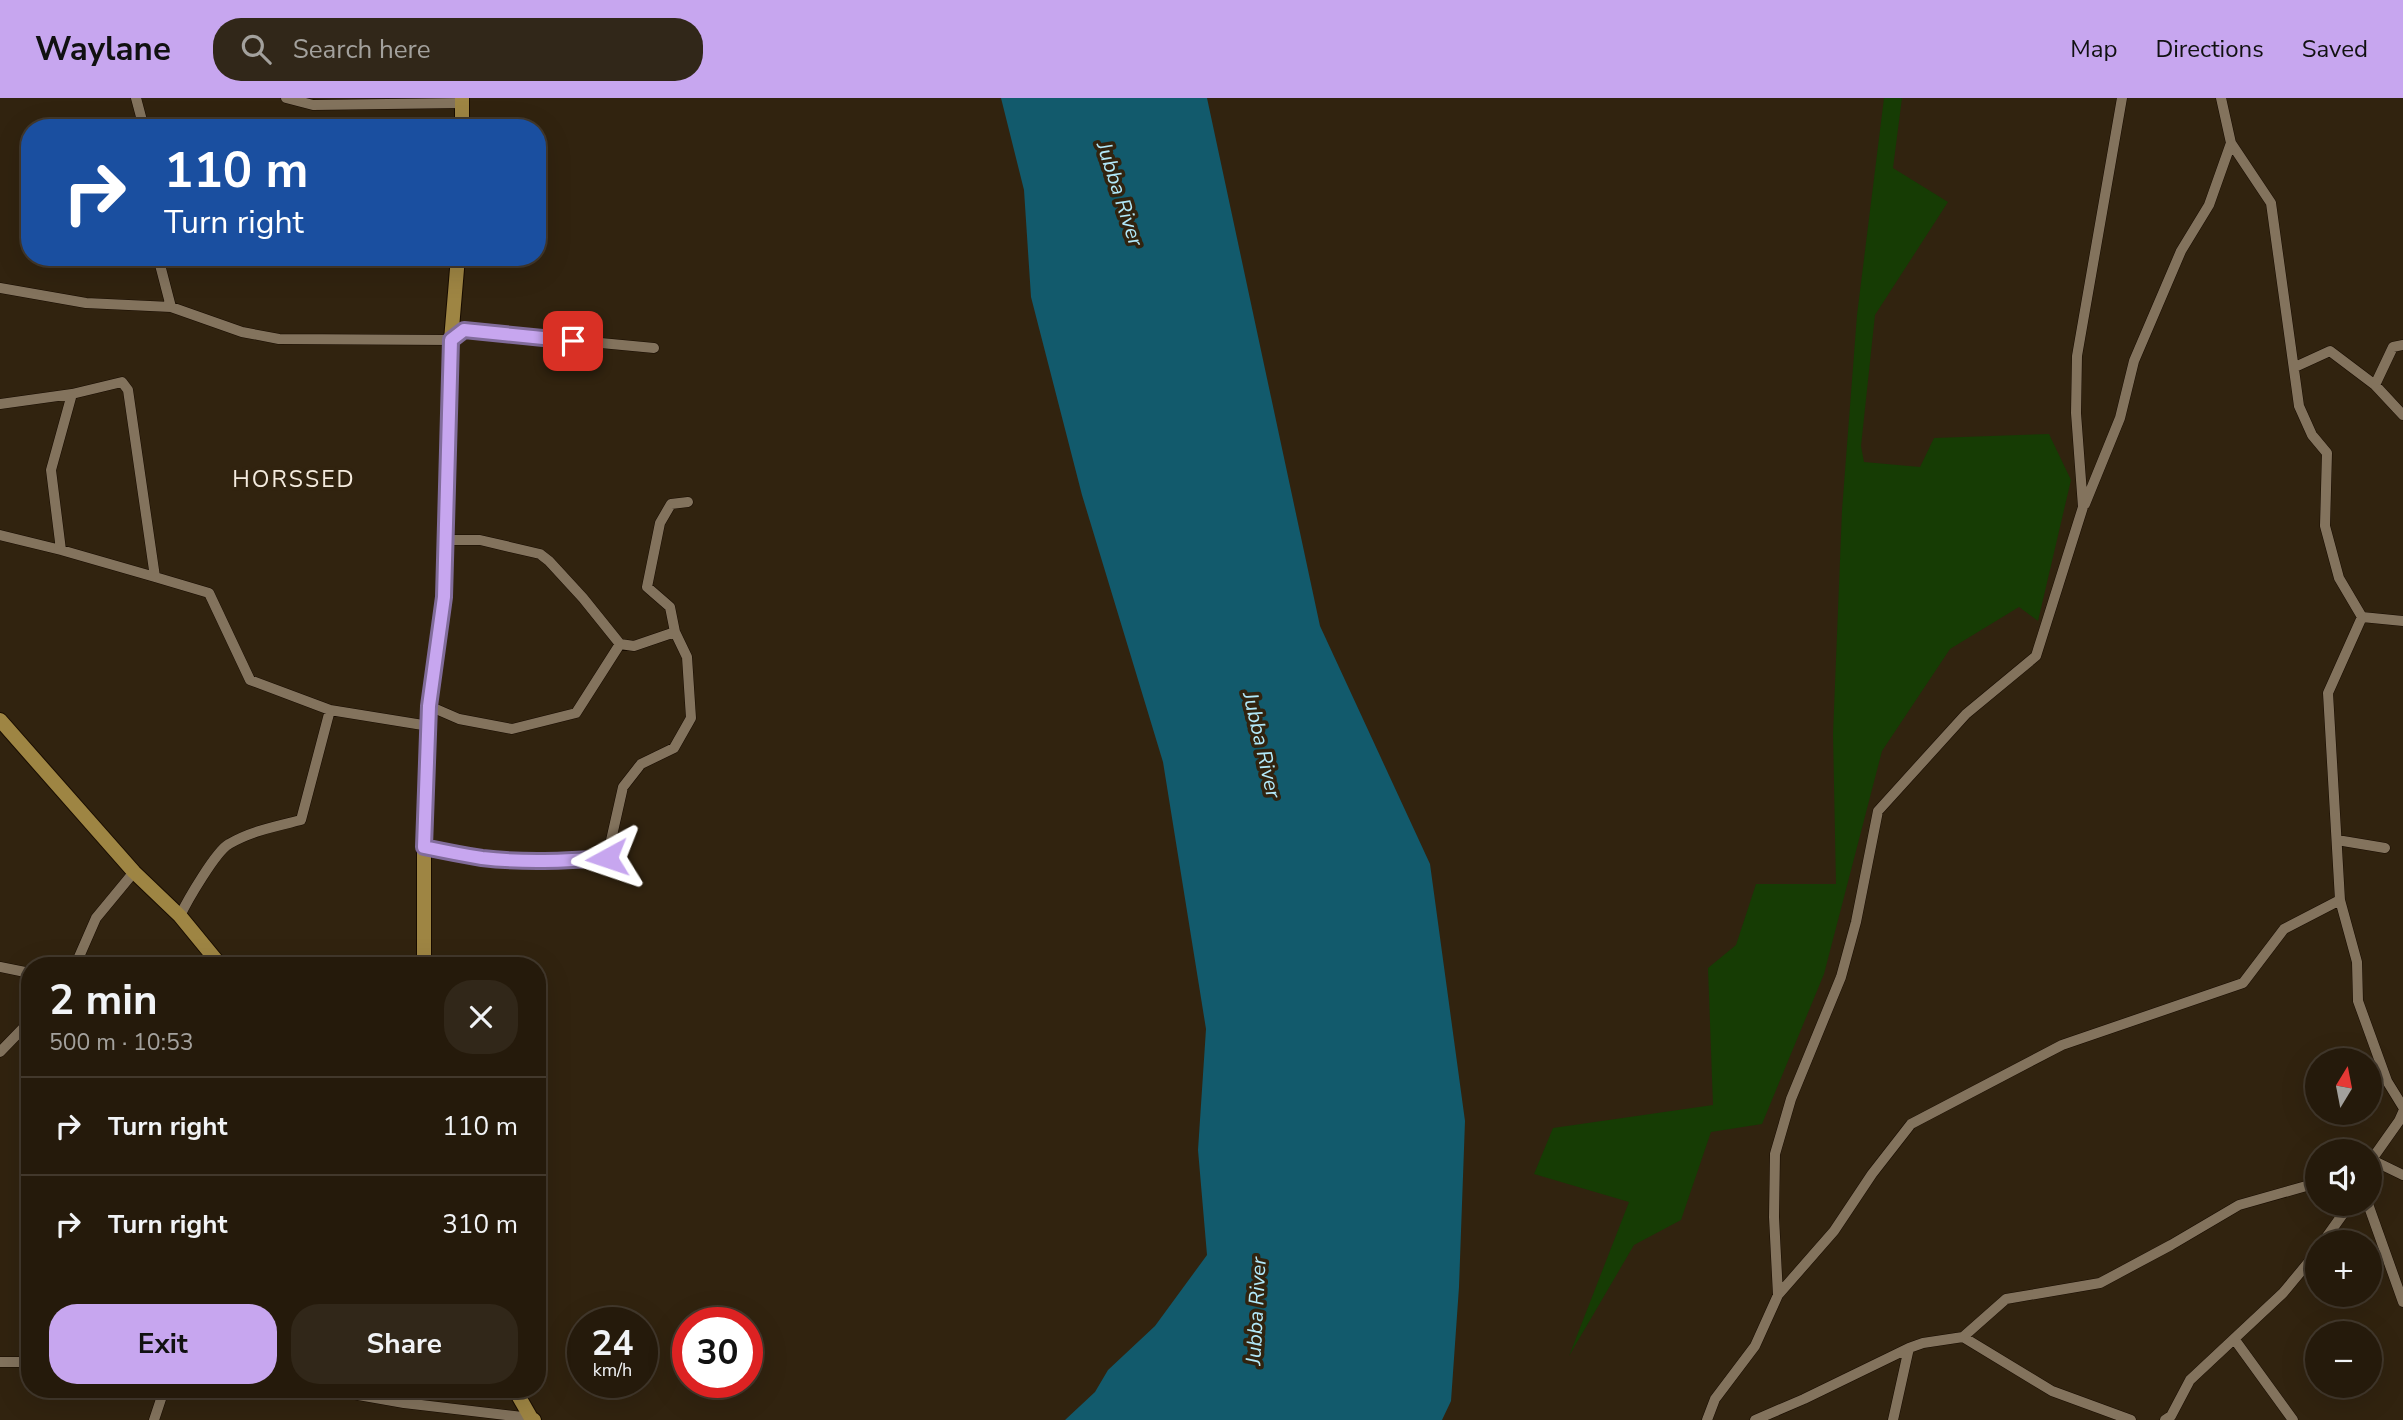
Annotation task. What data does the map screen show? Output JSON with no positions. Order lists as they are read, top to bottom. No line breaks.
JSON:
{"districts":["HORSSED"],"water":["Jubba River"],"north":"top","page":{"header":"Waylane","search":"Search here","nav":["Map","Directions","Saved"],"turn":["110 m","Turn right"],"heading":["2 min","500 m · 10:53"],"map_buttons":["+","−"],"list":[{"name":"Turn right","value":"110 m"},{"name":"Turn right","value":"310 m"}],"buttons":["Exit","Share"],"speed":"24 km/h","limit":"30"}}
